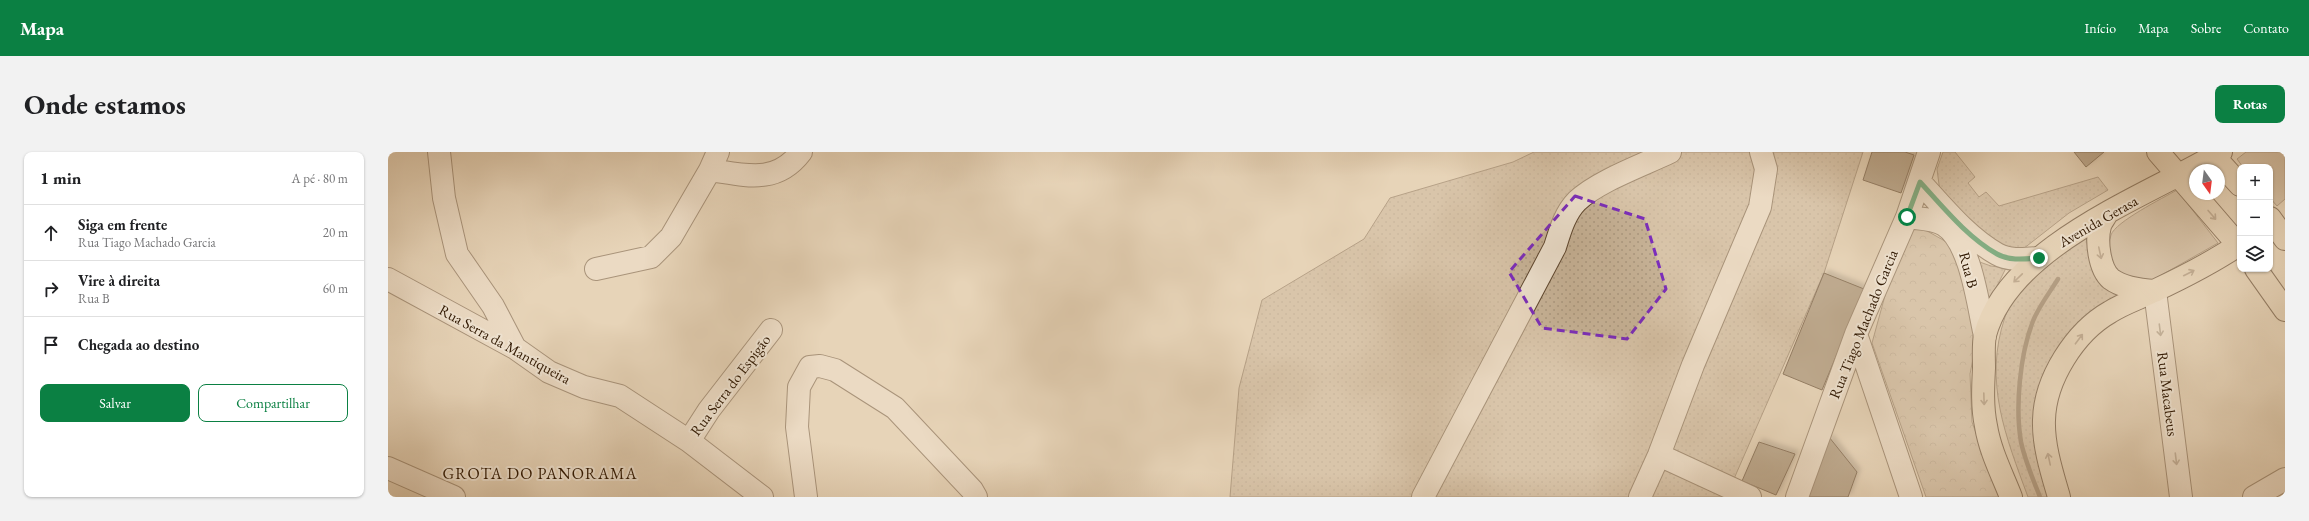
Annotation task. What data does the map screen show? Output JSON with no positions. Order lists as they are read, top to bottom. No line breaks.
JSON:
{"streets":{"main road":["Avenida Gerasa"],"street":["Rua B","Rua Tiago Machado Garcia","Rua Serra da Mantiqueira","Rua Serra do Espigão","Rua Macabeus"]},"crossings":[["Avenida Gerasa","Rua B"],["Rua B","Rua Tiago Machado Garcia"],["Rua Serra da Mantiqueira","Rua Serra do Espigão"]],"one_way":["Avenida Gerasa","Rua Macabeus"],"districts":["GROTA DO PANORAMA"],"north":"bottom","page":{"header":"Mapa","nav":["Início","Mapa","Sobre","Contato"],"buttons":["Rotas",["Salvar","Compartilhar"]],"title":"Onde estamos","heading":["1 min","A pé · 80 m"],"map_buttons":["+","−"],"list":[["Siga em frente","Rua Tiago Machado Garcia","20 m"],["Vire à direita","Rua B","60 m"],"Chegada ao destino"]}}
